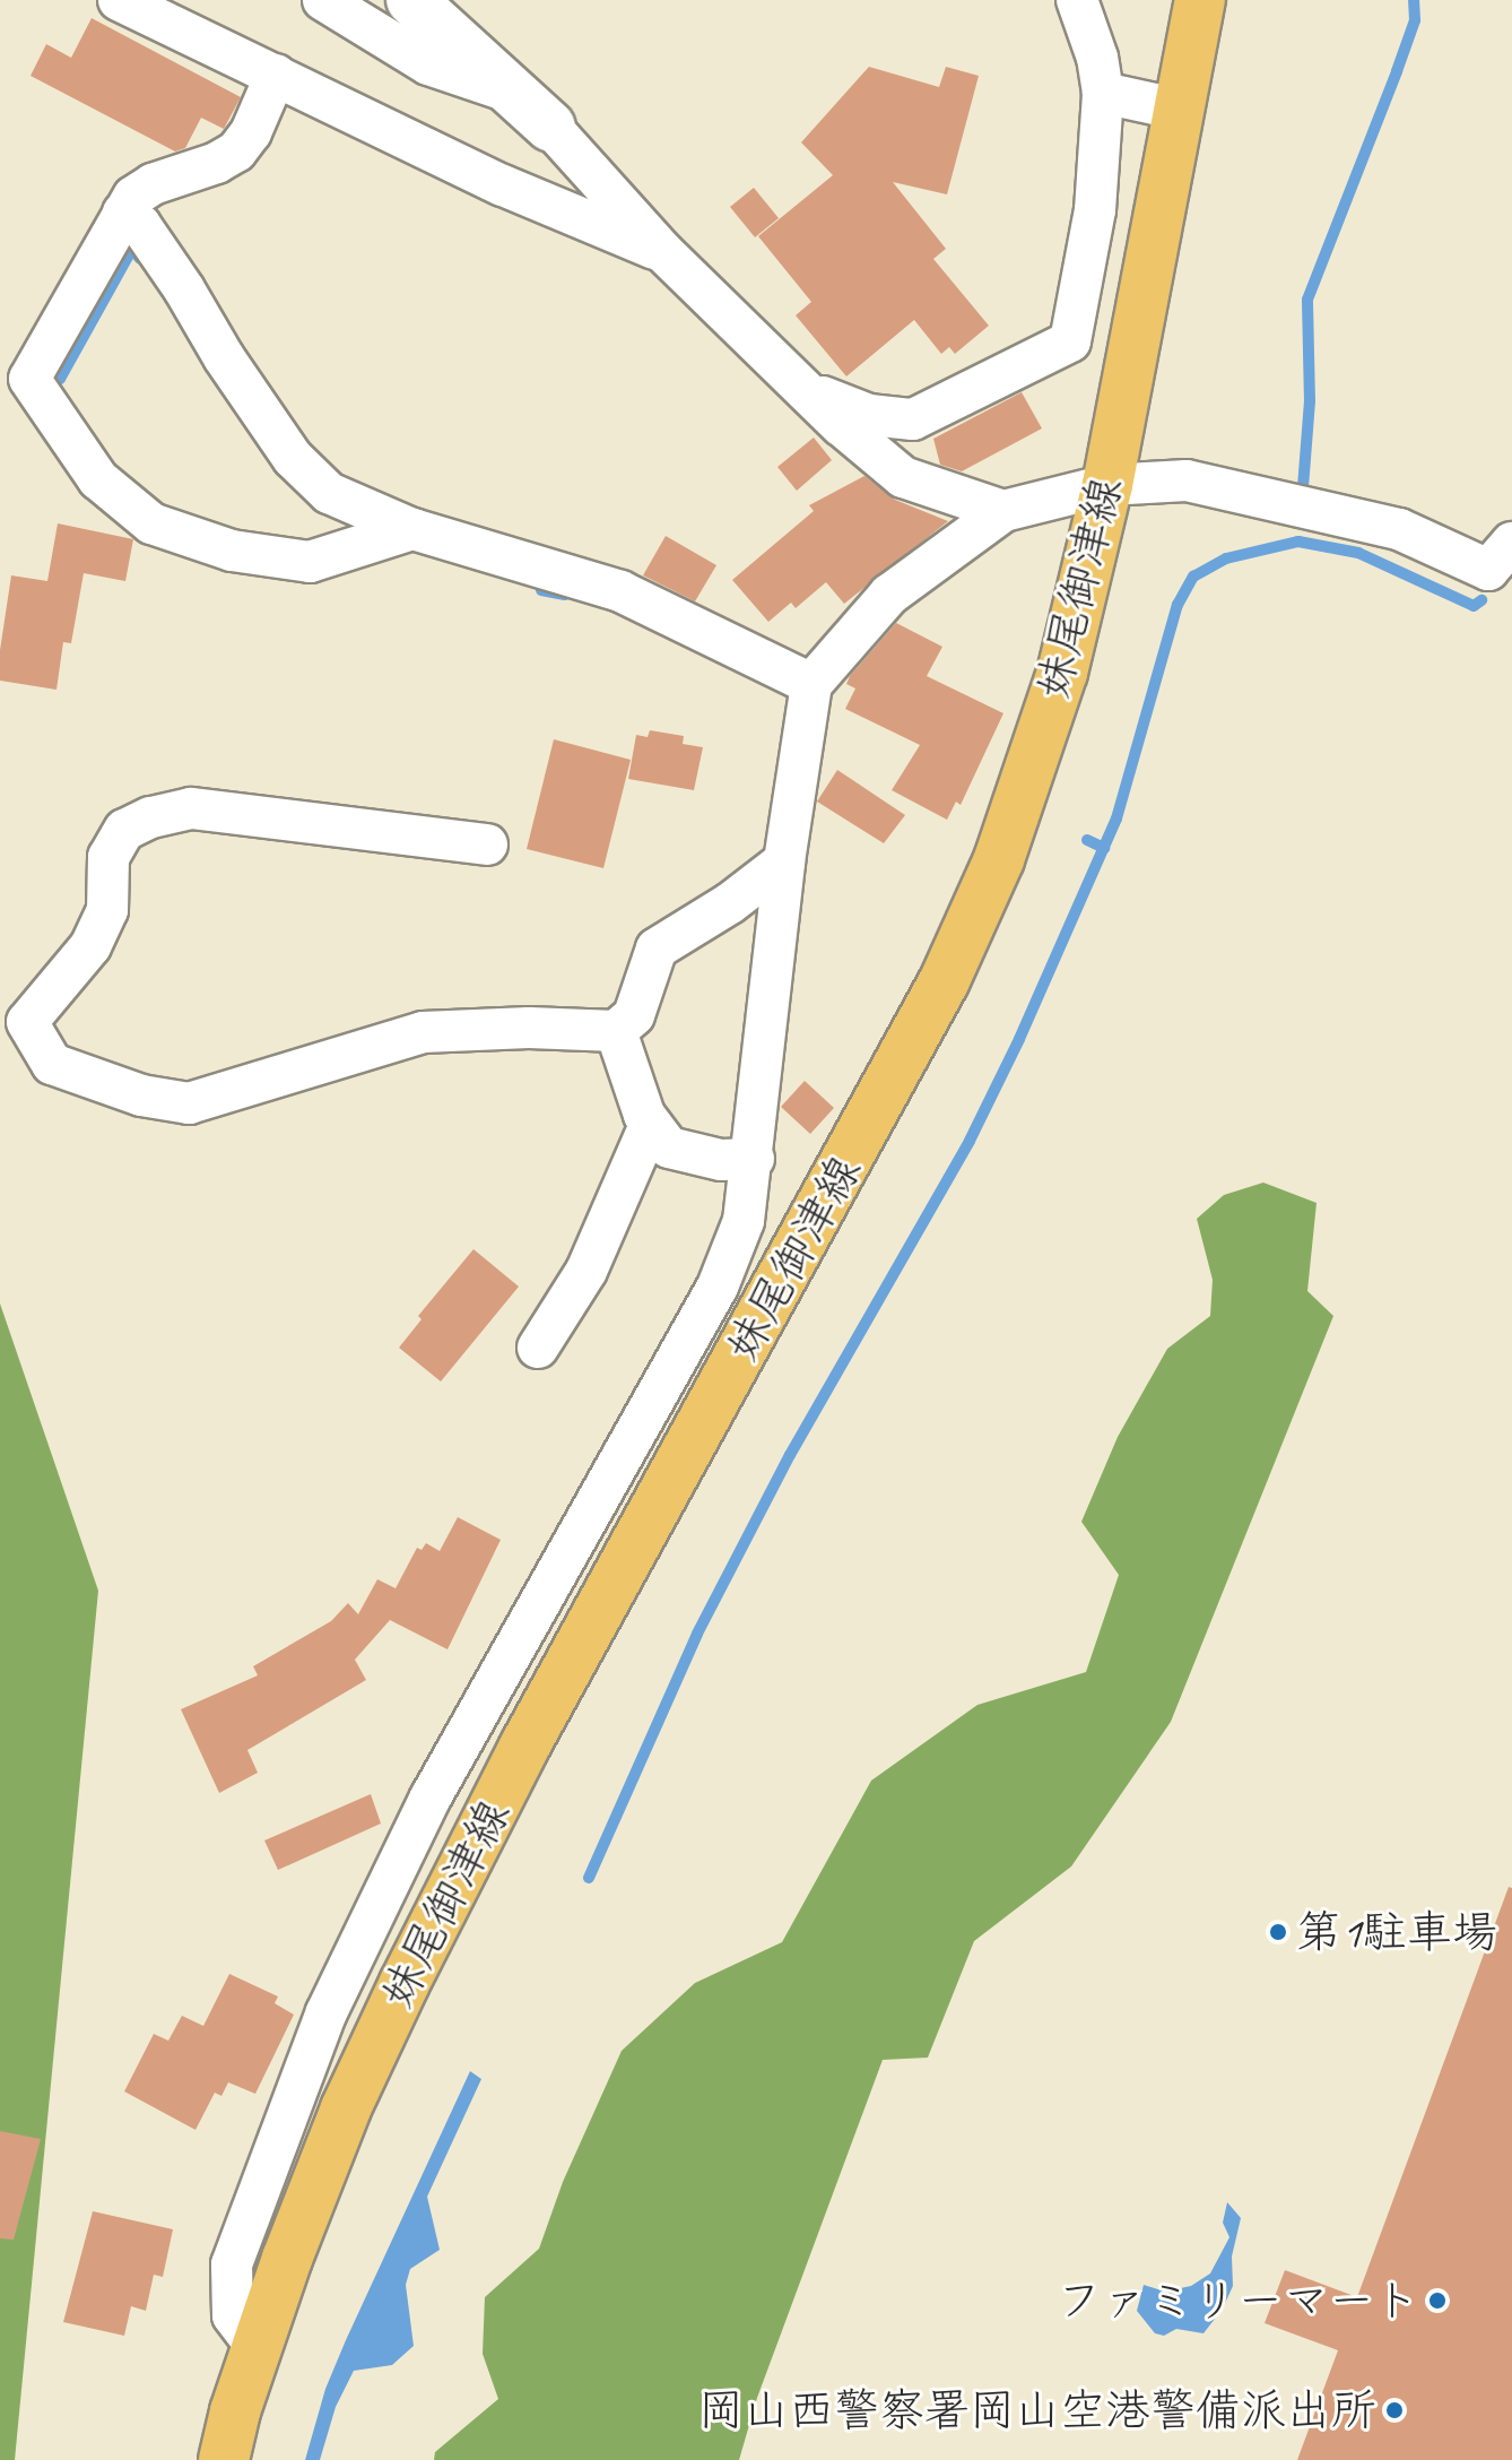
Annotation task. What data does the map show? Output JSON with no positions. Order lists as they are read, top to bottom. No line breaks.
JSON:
{"streets":{"main road":["妹尾御津線"]},"places":["第1駐車場","ファミリーマート","岡山西警察署岡山空港警備派出所"]}
